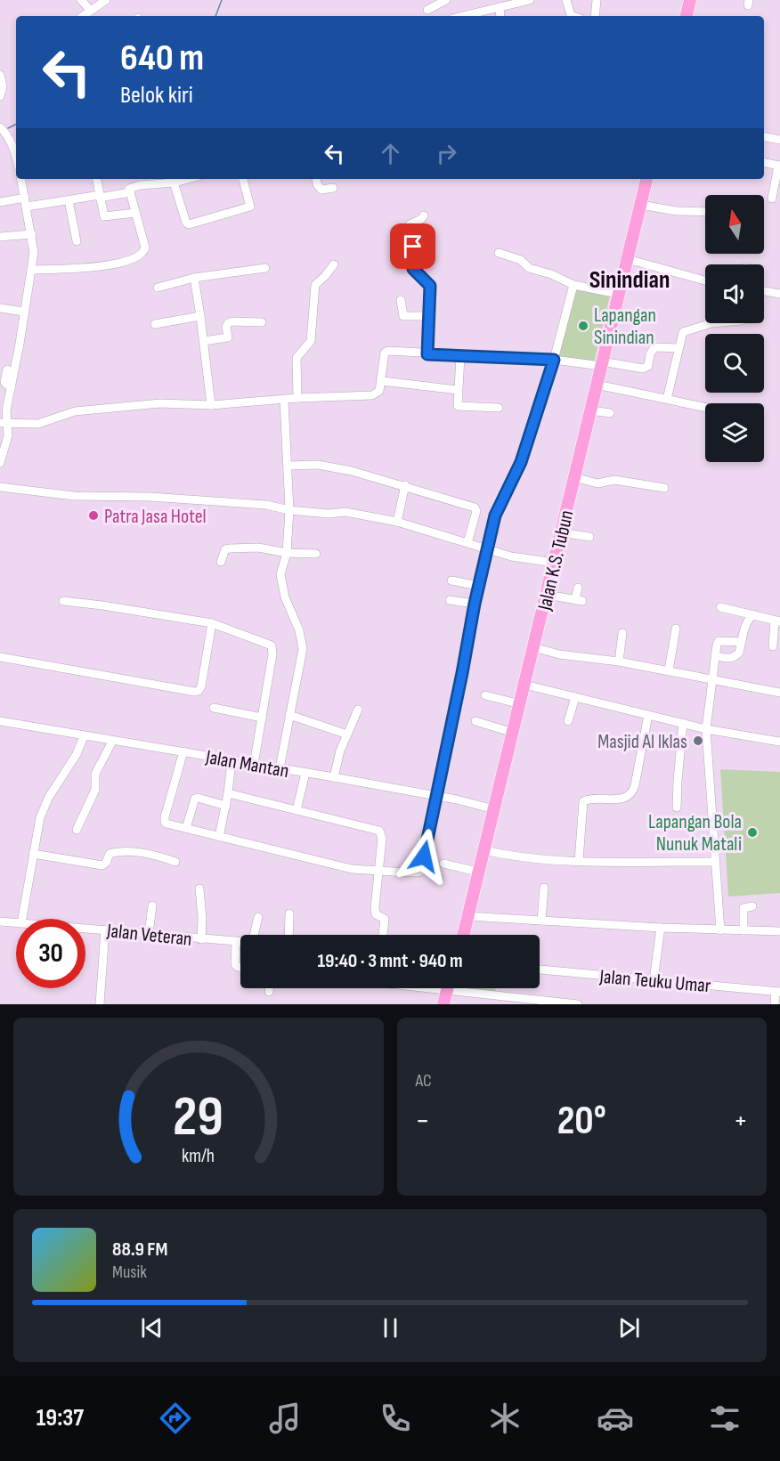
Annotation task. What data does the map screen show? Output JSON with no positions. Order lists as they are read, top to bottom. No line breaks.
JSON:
{"streets":{"highway":["Jalan K.S. Tubun"],"street":["Jalan Mantan","Jalan Veteran","Jalan Teuku Umar"]},"crossings":[["Jalan K.S. Tubun","Jalan Mantan"]],"districts":["Sinindian"],"places":["Lapangan Sinindian","Patra Jasa Hotel","Masjid Al Iklas","Lapangan Bola Nunuk Matali"],"north":"top","page":{"turn":["640 m","Belok kiri"],"limit":"30","trip":"19:40 · 3 mnt · 940 m","tile":"AC","heat":["−","20°","+"],"song":["88.9 FM","Musik"],"tabs":"19:37","gauge":["29","km/h"]}}
